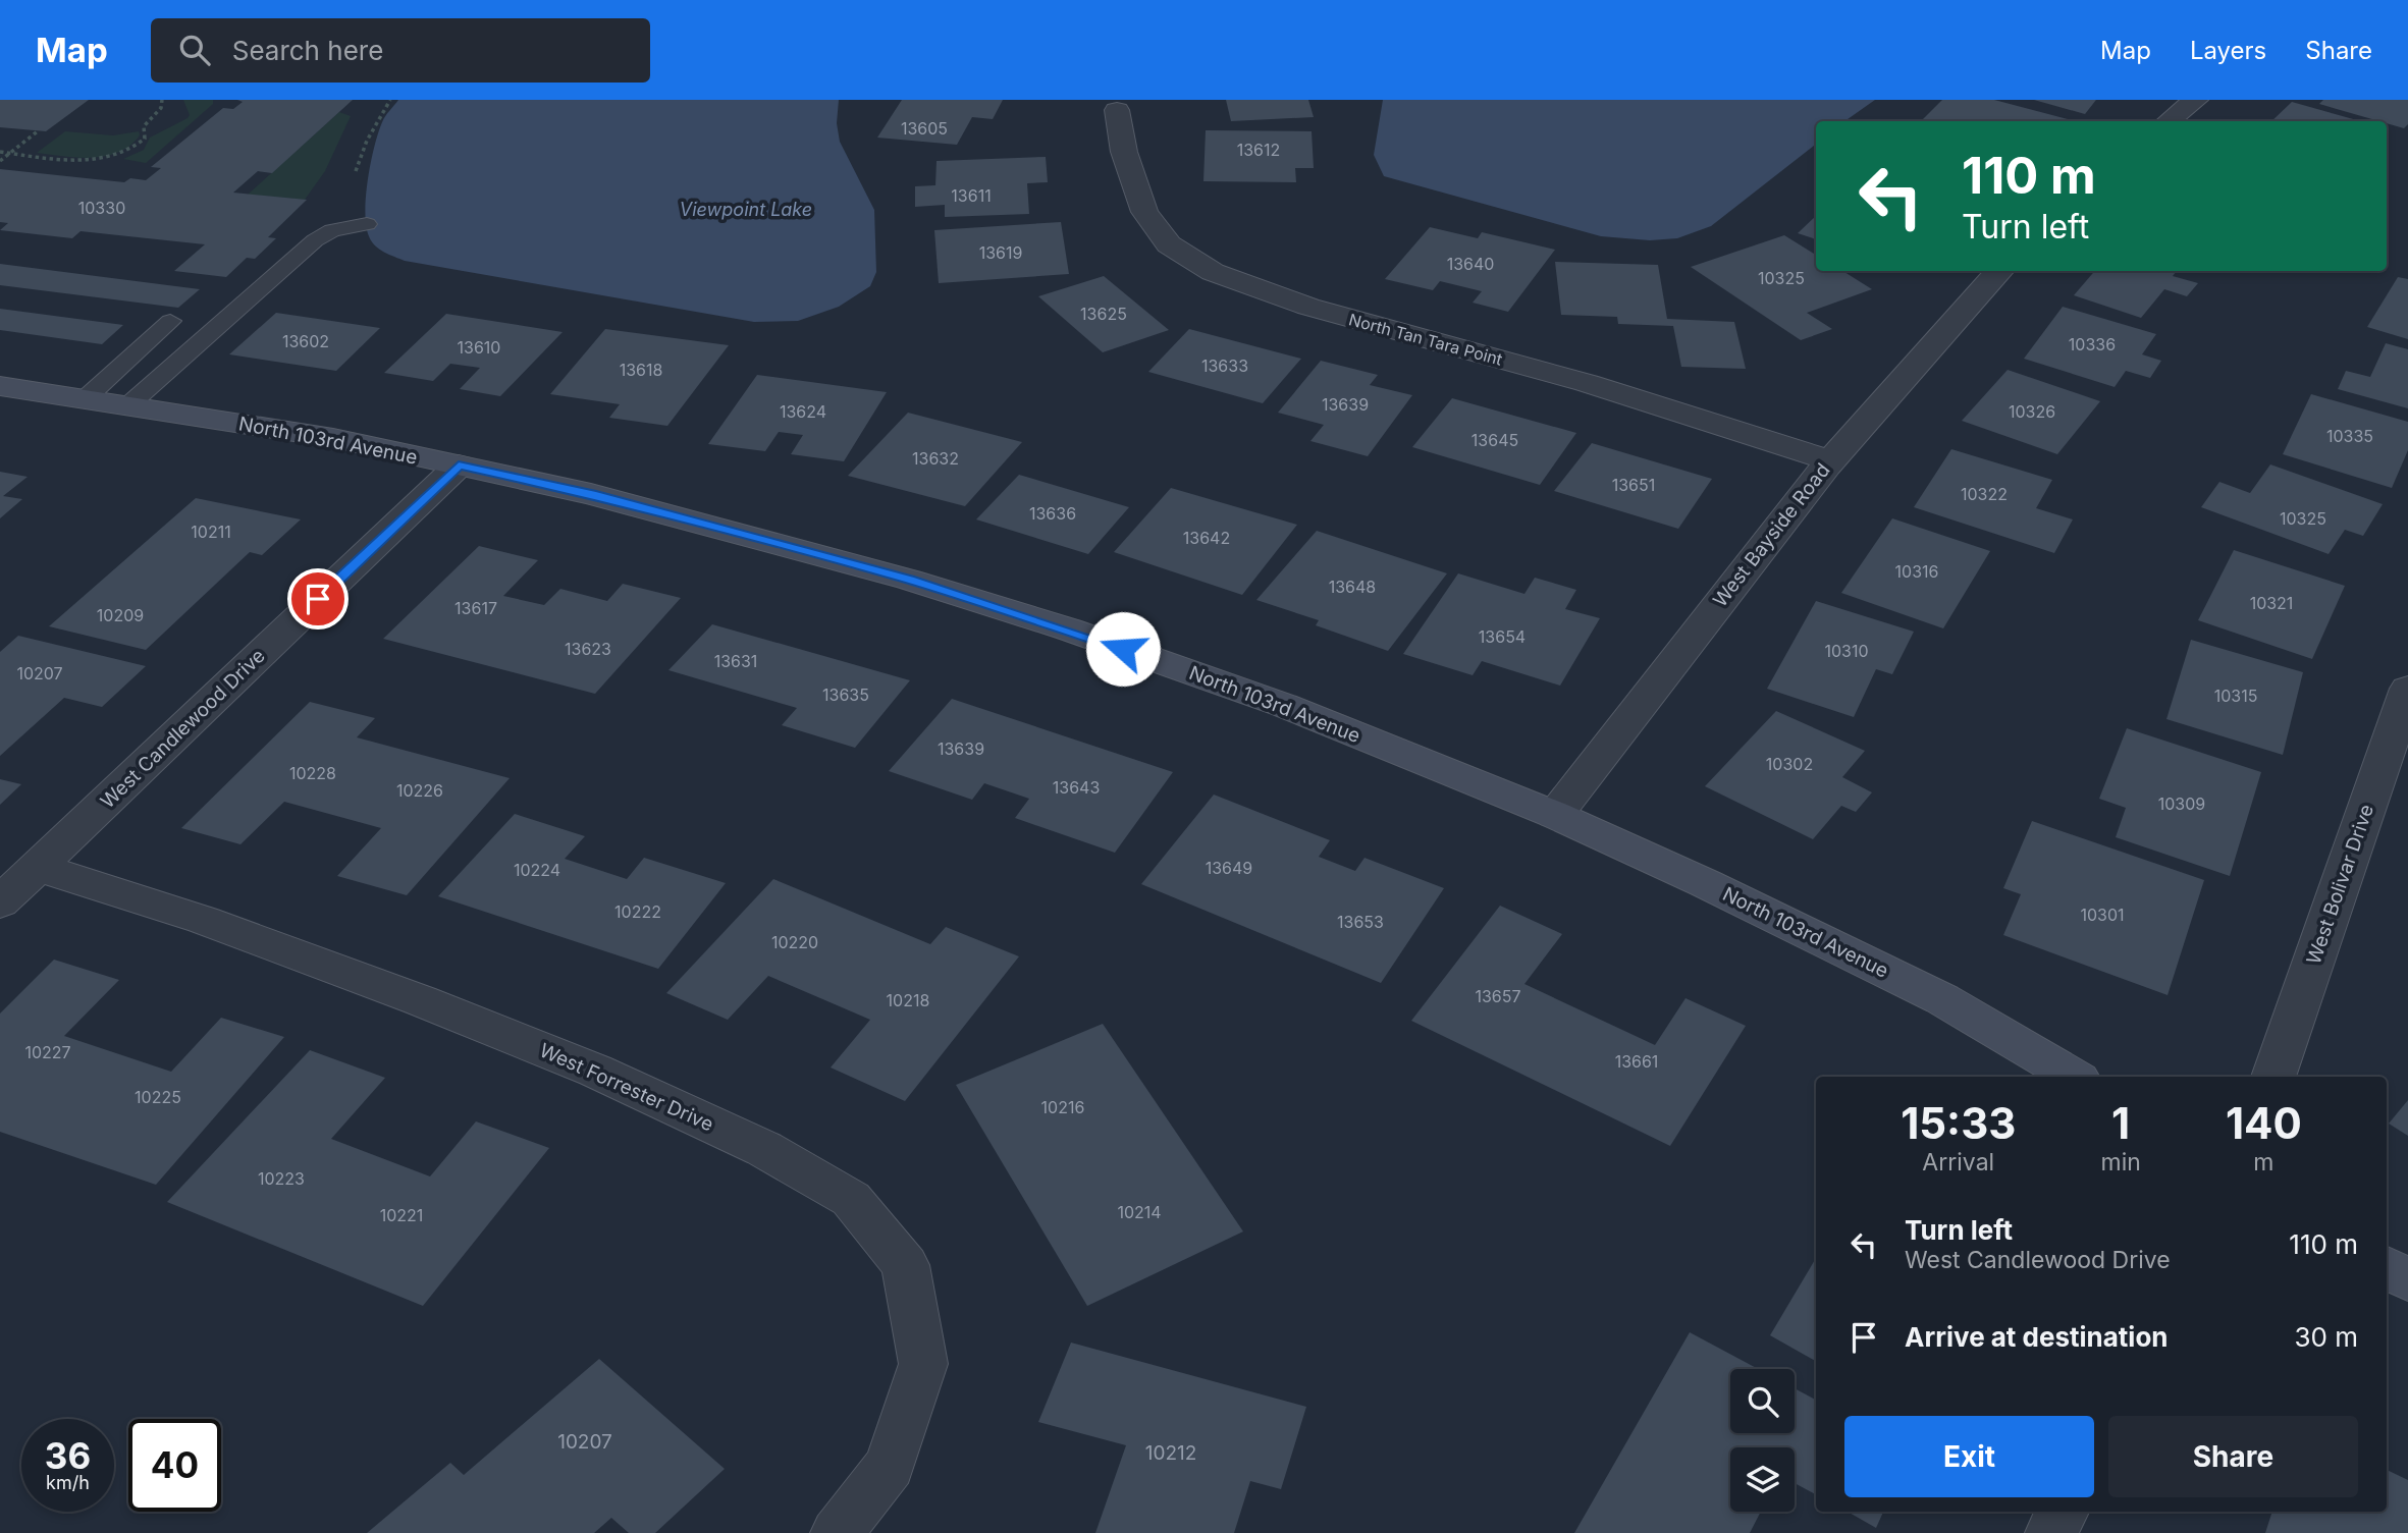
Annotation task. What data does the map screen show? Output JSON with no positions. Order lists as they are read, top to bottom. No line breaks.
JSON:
{"streets":{"street":["North Tan Tara Point","North 103rd Avenue","West Bayside Road","West Candlewood Drive","West Bolivar Drive","West Forrester Drive"]},"crossings":[["North Tan Tara Point","West Bayside Road"],["North 103rd Avenue","West Bayside Road"],["North 103rd Avenue","West Candlewood Drive"],["West Candlewood Drive","West Forrester Drive"]],"water":["Viewpoint Lake"],"house_numbers":["13605","13612","13611","10330","13619","13640","10325","13625","13602","10336","13610","13633","13618","13639","13624","10326","10335","13645","13632","13651","10322","13636","10325","10211","13642","10316","13648","10321","13617","10209","13654","13623","10310","13631","10207","13635","10315","13639","10302","10228","13643","10226","10309","13649","10224","10222","10301","13653","10220","13657","10218","10227","13661","10225","10216","10223","10214","10221","10207","10212"],"page":{"header":"Map","search":"Search here","nav":["Map","Layers","Share"],"turn":["110 m","Turn left"],"eta":["15:33","Arrival","1","min","140","m"],"list":[{"name":"Turn left","note":"West Candlewood Drive","value":"110 m"},{"name":"Arrive at destination","value":"30 m"}],"buttons":["Exit","Share"],"speed":"36 km/h","limit":"40"}}
